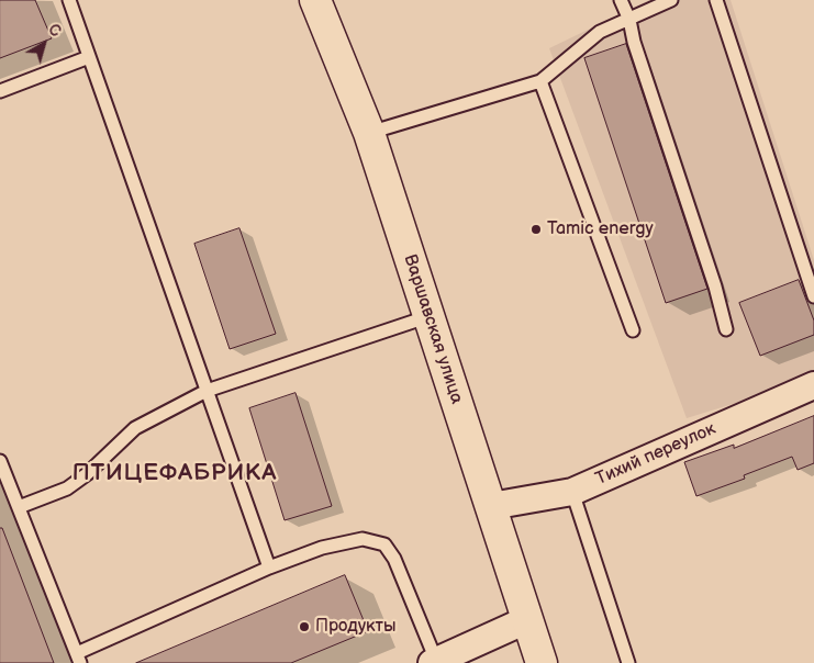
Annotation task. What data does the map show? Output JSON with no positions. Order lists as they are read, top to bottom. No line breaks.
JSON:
{"streets":{"main road":["Варшавская улица"],"street":["Тихий переулок"]},"crossings":[["Варшавская улица","Тихий переулок"]],"districts":["ПТИЦЕФАБРИКА"],"places":["Tamic energy","Продукты"],"north":"top right"}
